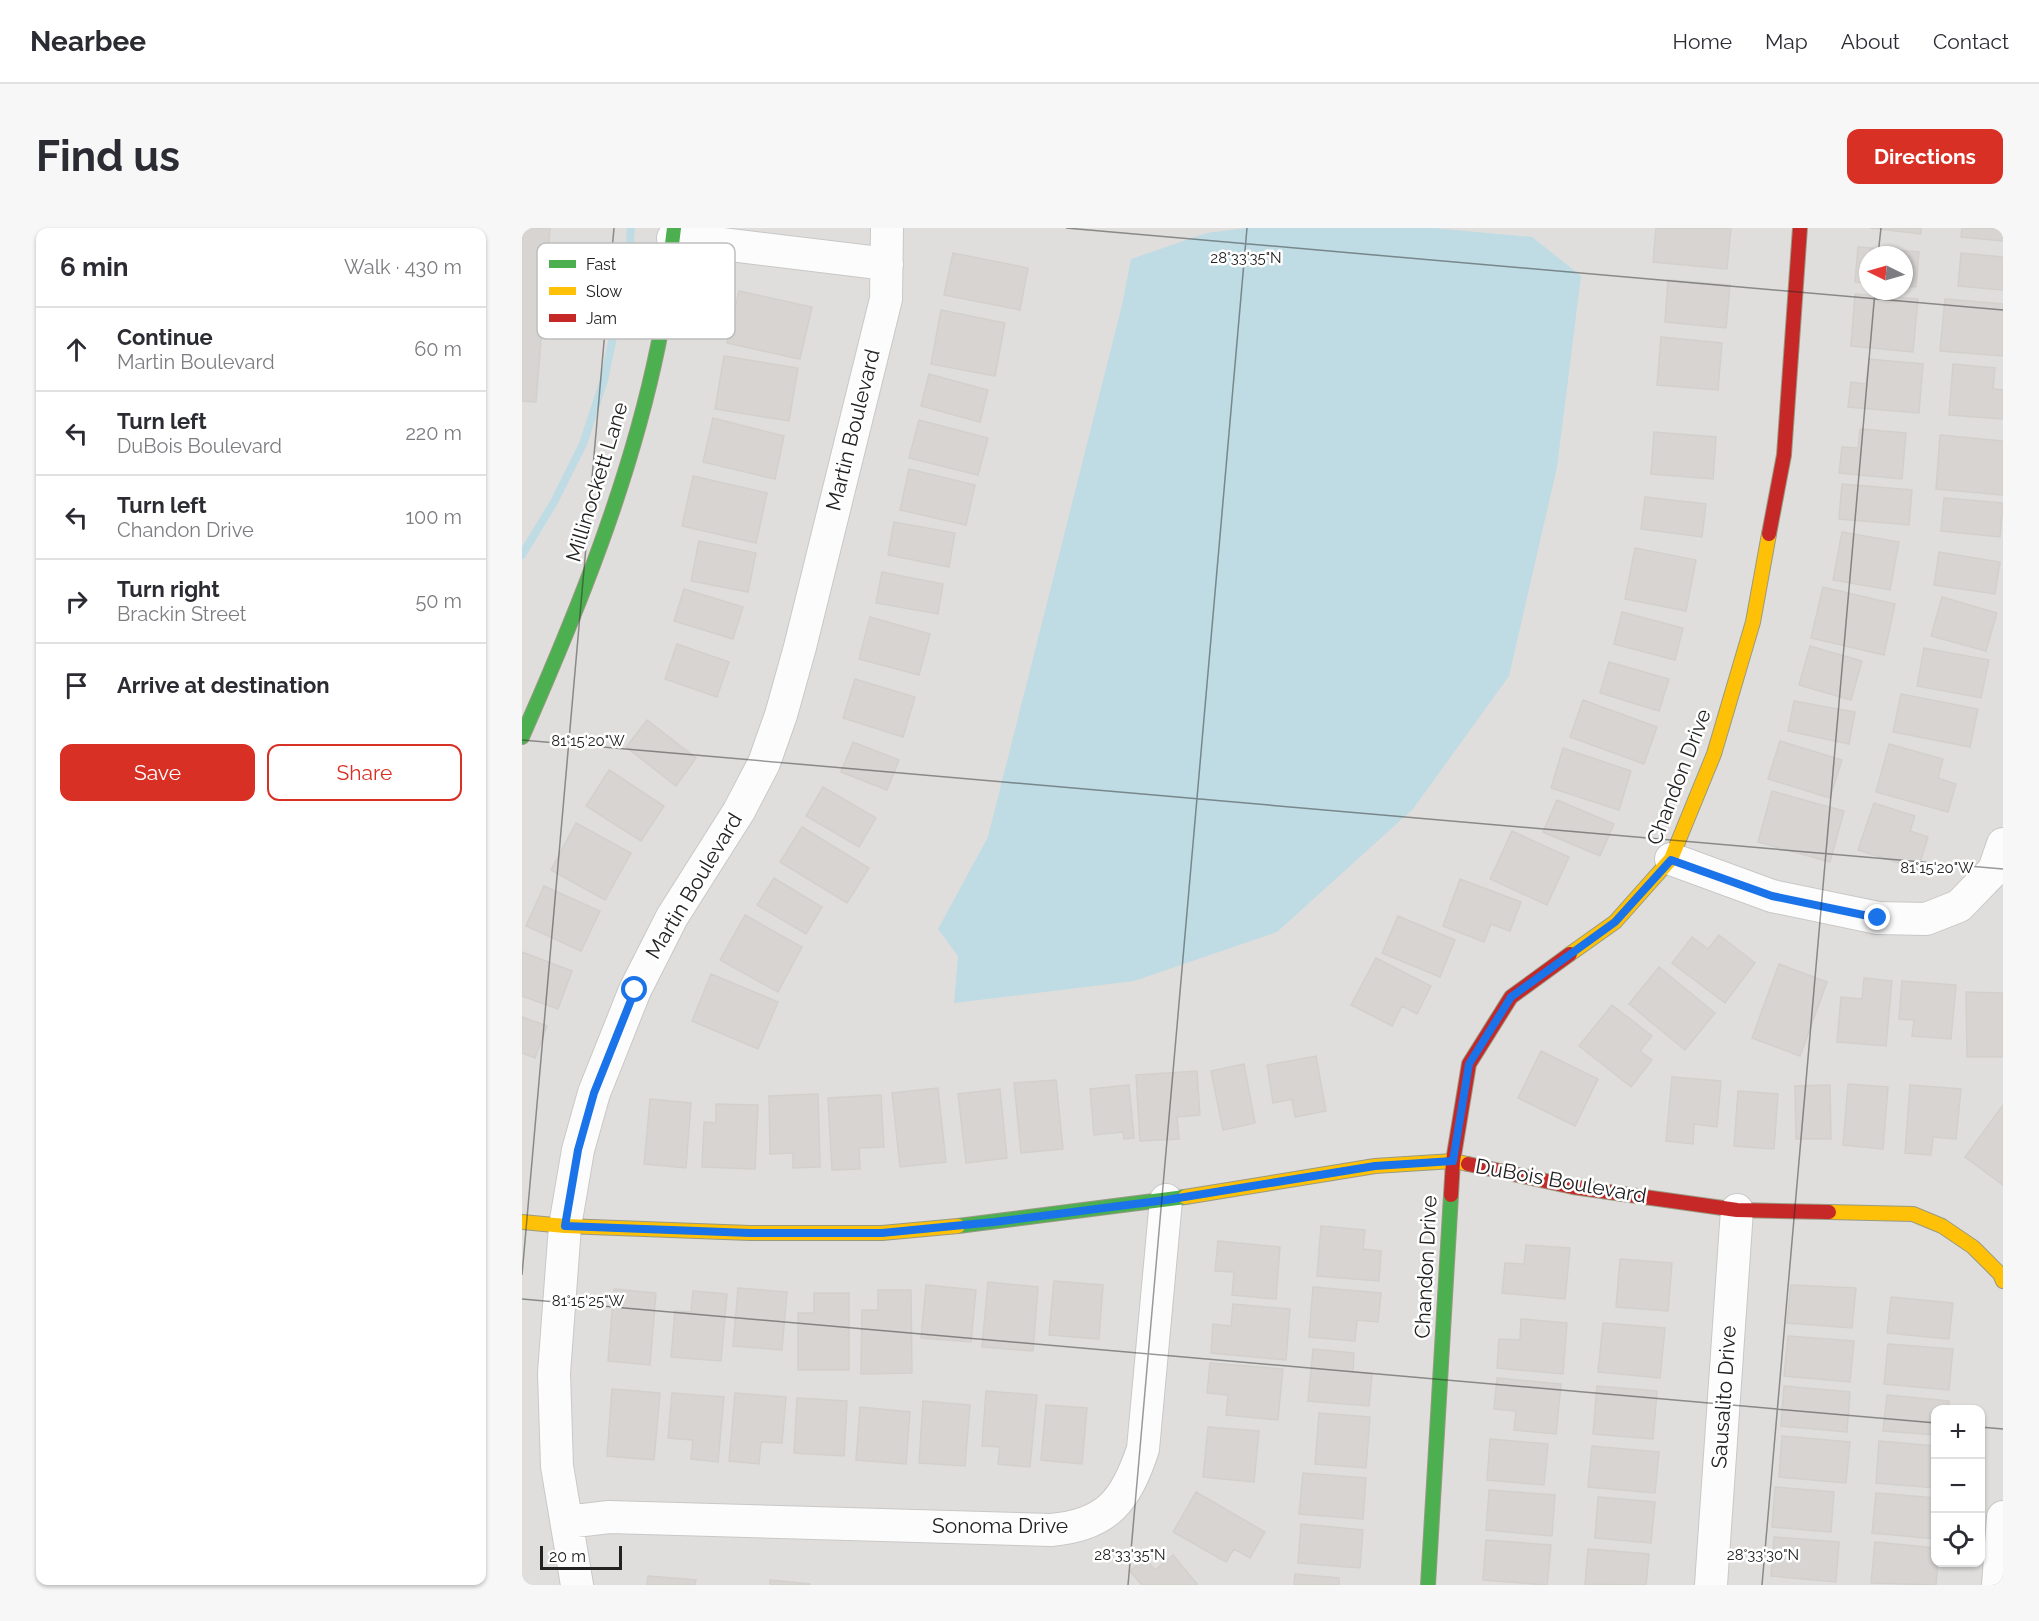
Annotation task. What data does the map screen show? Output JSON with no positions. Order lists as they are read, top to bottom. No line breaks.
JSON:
{"streets":{"street":["Martin Boulevard","Millinockett Lane","Chandon Drive","DuBois Boulevard","Sausalito Drive","Sonoma Drive"]},"crossings":[["Martin Boulevard","DuBois Boulevard"],["Martin Boulevard","Sonoma Drive"],["Chandon Drive","DuBois Boulevard"],["DuBois Boulevard","Sausalito Drive"],["DuBois Boulevard","Sonoma Drive"]],"legend":["Fast","Slow","Jam"],"scale_bar":"20 m","north":"left","page":{"header":"Nearbee","nav":["Home","Map","About","Contact"],"buttons":["Directions",["Save","Share"]],"title":"Find us","heading":["6 min","Walk · 430 m"],"list":[["Continue","Martin Boulevard","60 m"],["Turn left","DuBois Boulevard","220 m"],["Turn left","Chandon Drive","100 m"],["Turn right","Brackin Street","50 m"],"Arrive at destination"],"map_buttons":["+","−"],"scale":"20 m"},"coordinates":["28°33'35\"N","81°15'20\"W","81°15'25\"W","28°33'30\"N"]}
